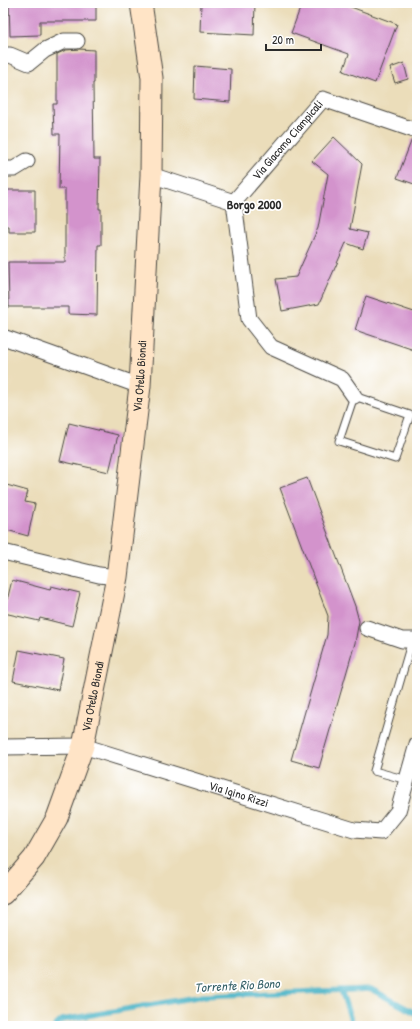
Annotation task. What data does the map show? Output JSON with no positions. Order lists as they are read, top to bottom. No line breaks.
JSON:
{"streets":{"street":["Via Giacomo Ciampicali","Via Otello Biondi","Via Igino Rizzi"]},"crossings":[["Via Otello Biondi","Via Igino Rizzi"]],"districts":["Borgo 2000"],"water":["Torrente Rio Bono"],"scale_bar":"20 m"}
